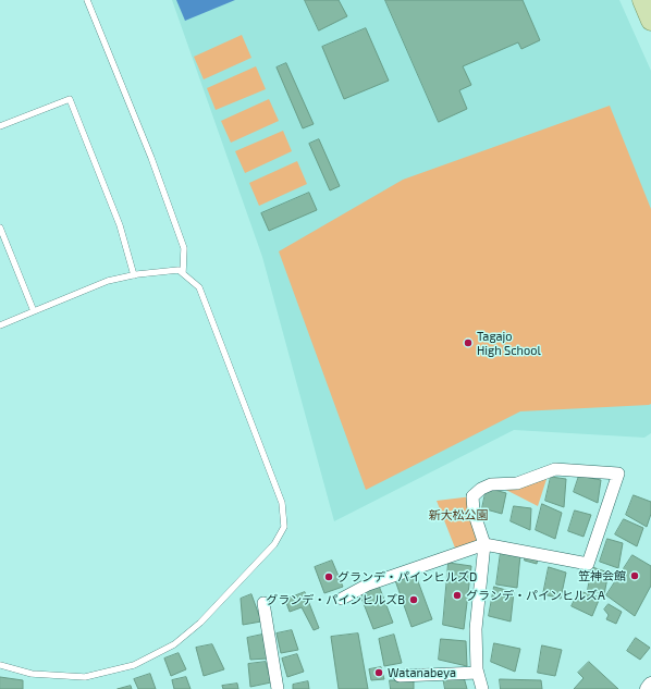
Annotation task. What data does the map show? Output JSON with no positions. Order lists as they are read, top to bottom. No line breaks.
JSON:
{"parks":["新大松公園"],"places":["Tagajo High School","笠神会館","グランデ・パインヒルズD","グランデ・パインヒルズA","グランデ・パインヒルズB","Watanabeya"]}
